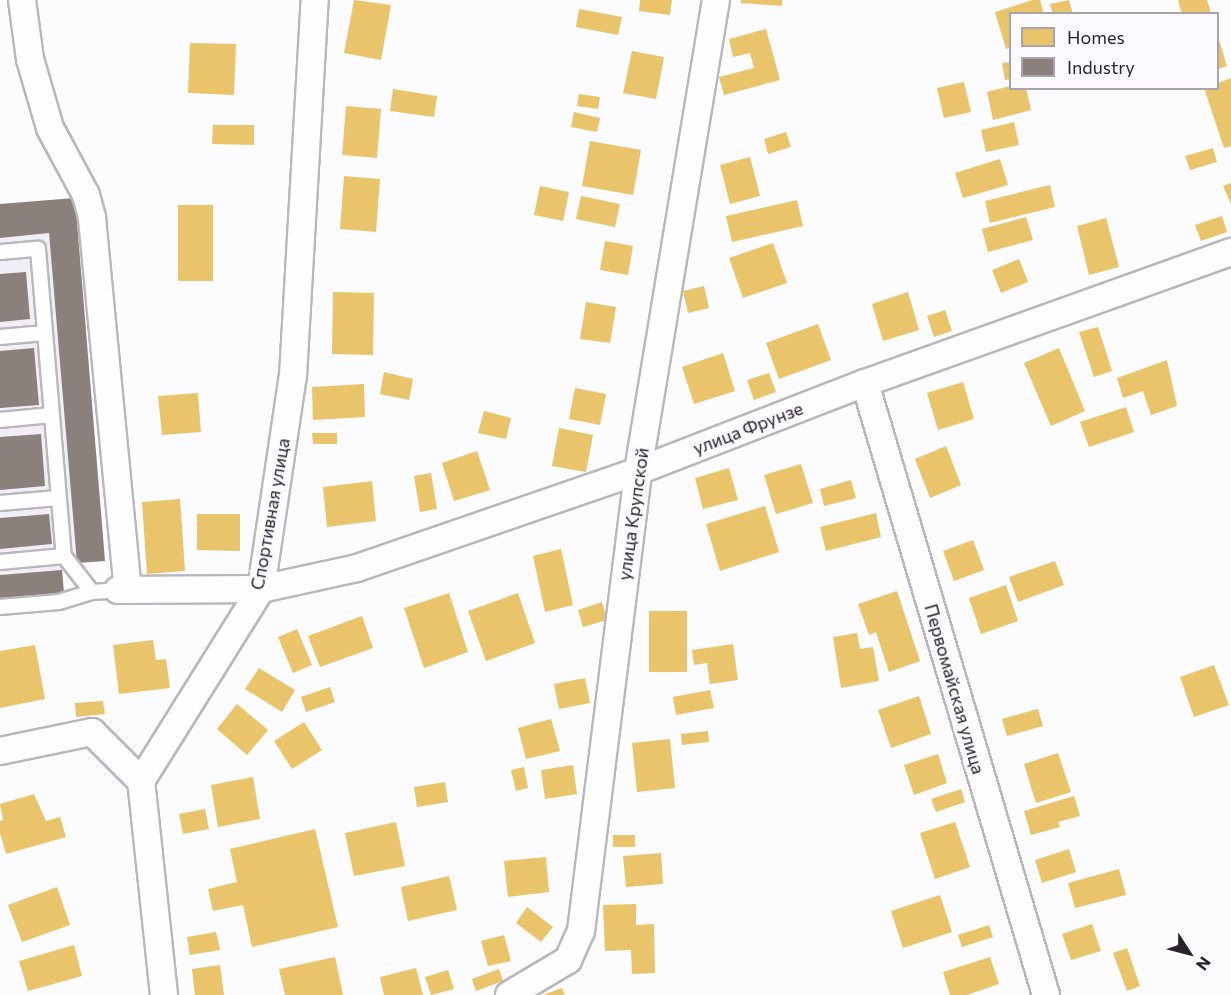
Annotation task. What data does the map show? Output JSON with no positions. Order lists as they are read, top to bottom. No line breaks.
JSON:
{"streets":{"street":["улица Фрунзе","Спортивная улица","улица Крупской","Первомайская улица"]},"crossings":[["улица Фрунзе","Спортивная улица"],["улица Фрунзе","улица Крупской"],["улица Фрунзе","Первомайская улица"]],"legend":["Homes","Industry"],"north":"bottom right"}
